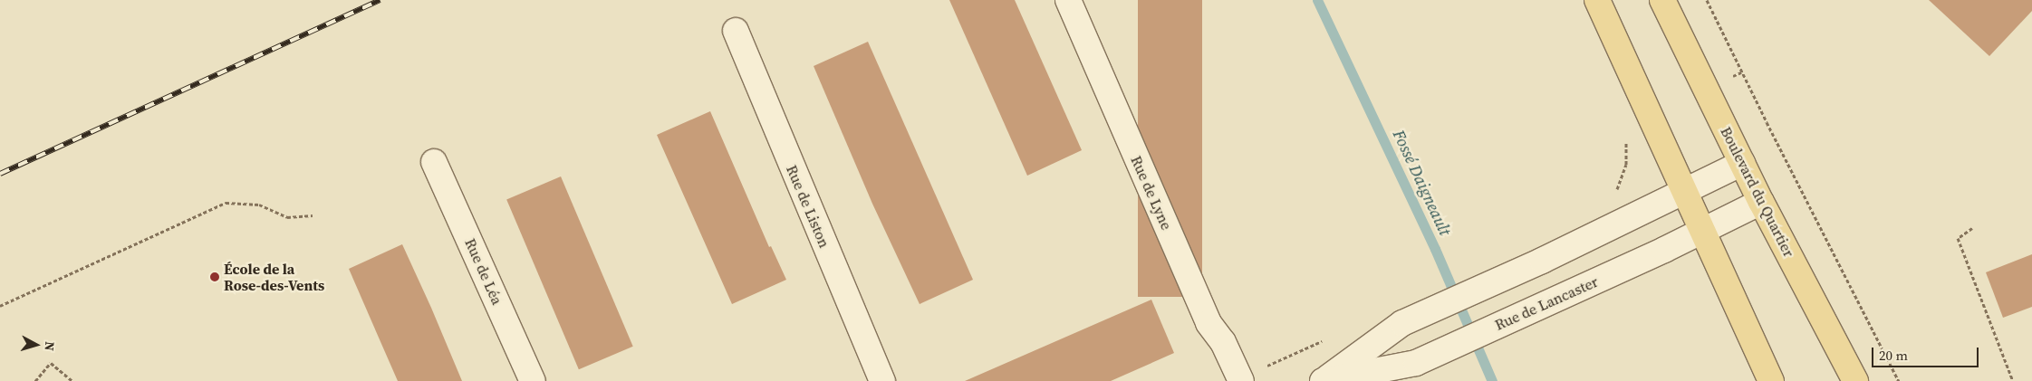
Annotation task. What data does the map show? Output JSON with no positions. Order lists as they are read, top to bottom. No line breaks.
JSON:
{"streets":{"main road":["Boulevard du Quartier"],"street":["Rue de Lyne","Rue de Liston","Rue de Léa","Rue de Lancaster"]},"crossings":[["Boulevard du Quartier","Rue de Lancaster"]],"water":["Fossé Daigneault"],"places":["École de la Rose-des-Vents"],"scale_bar":"20 m","north":"right"}
